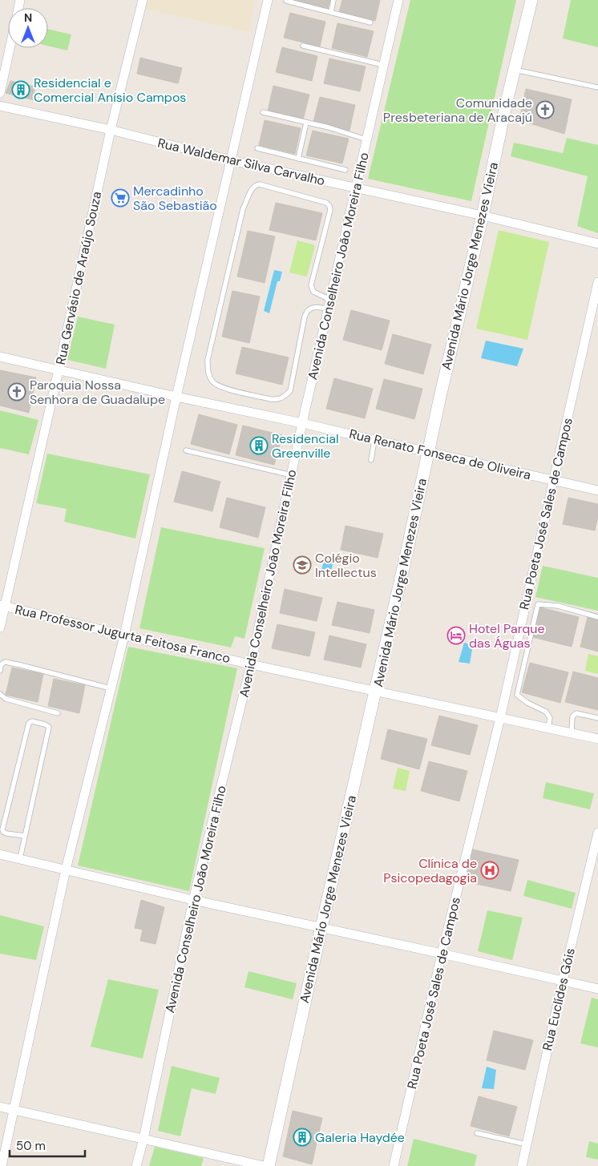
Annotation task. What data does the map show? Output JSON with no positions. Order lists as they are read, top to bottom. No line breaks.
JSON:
{"streets":{"street":["Rua Waldemar Silva Carvalho","Avenida Conselheiro João Moreira Filho","Avenida Mário Jorge Menezes Vieira","Rua Gervásio de Araújo Souza","Rua Renato Fonseca de Oliveira","Rua Poeta José Sales de Campos","Rua Professor Jugurta Feitosa Franco","Rua Euclídes Góis"]},"crossings":[["Rua Waldemar Silva Carvalho","Avenida Conselheiro João Moreira Filho"],["Rua Waldemar Silva Carvalho","Avenida Mário Jorge Menezes Vieira"],["Rua Waldemar Silva Carvalho","Rua Gervásio de Araújo Souza"],["Avenida Conselheiro João Moreira Filho","Rua Renato Fonseca de Oliveira"],["Avenida Conselheiro João Moreira Filho","Rua Professor Jugurta Feitosa Franco"],["Avenida Mário Jorge Menezes Vieira","Rua Renato Fonseca de Oliveira"],["Avenida Mário Jorge Menezes Vieira","Rua Professor Jugurta Feitosa Franco"],["Rua Gervásio de Araújo Souza","Rua Renato Fonseca de Oliveira"],["Rua Gervásio de Araújo Souza","Rua Professor Jugurta Feitosa Franco"],["Rua Renato Fonseca de Oliveira","Rua Poeta José Sales de Campos"],["Rua Poeta José Sales de Campos","Rua Professor Jugurta Feitosa Franco"]],"places":{"building":["Residencial e Comercial Anísio Campos","Residencial Greenville","Galeria Haydée"],"church":["Comunidade Presbeteriana de Aracajú","Paroquia Nossa Senhora de Guadalupe"],"supermarket":["Mercadinho São Sebastião"],"school or university":["Colégio Intellectus"],"hotel":["Hotel Parque das Águas"],"hospital":["Clínica de Psicopedagogia"]},"scale_bar":"50 m","north":"top"}
